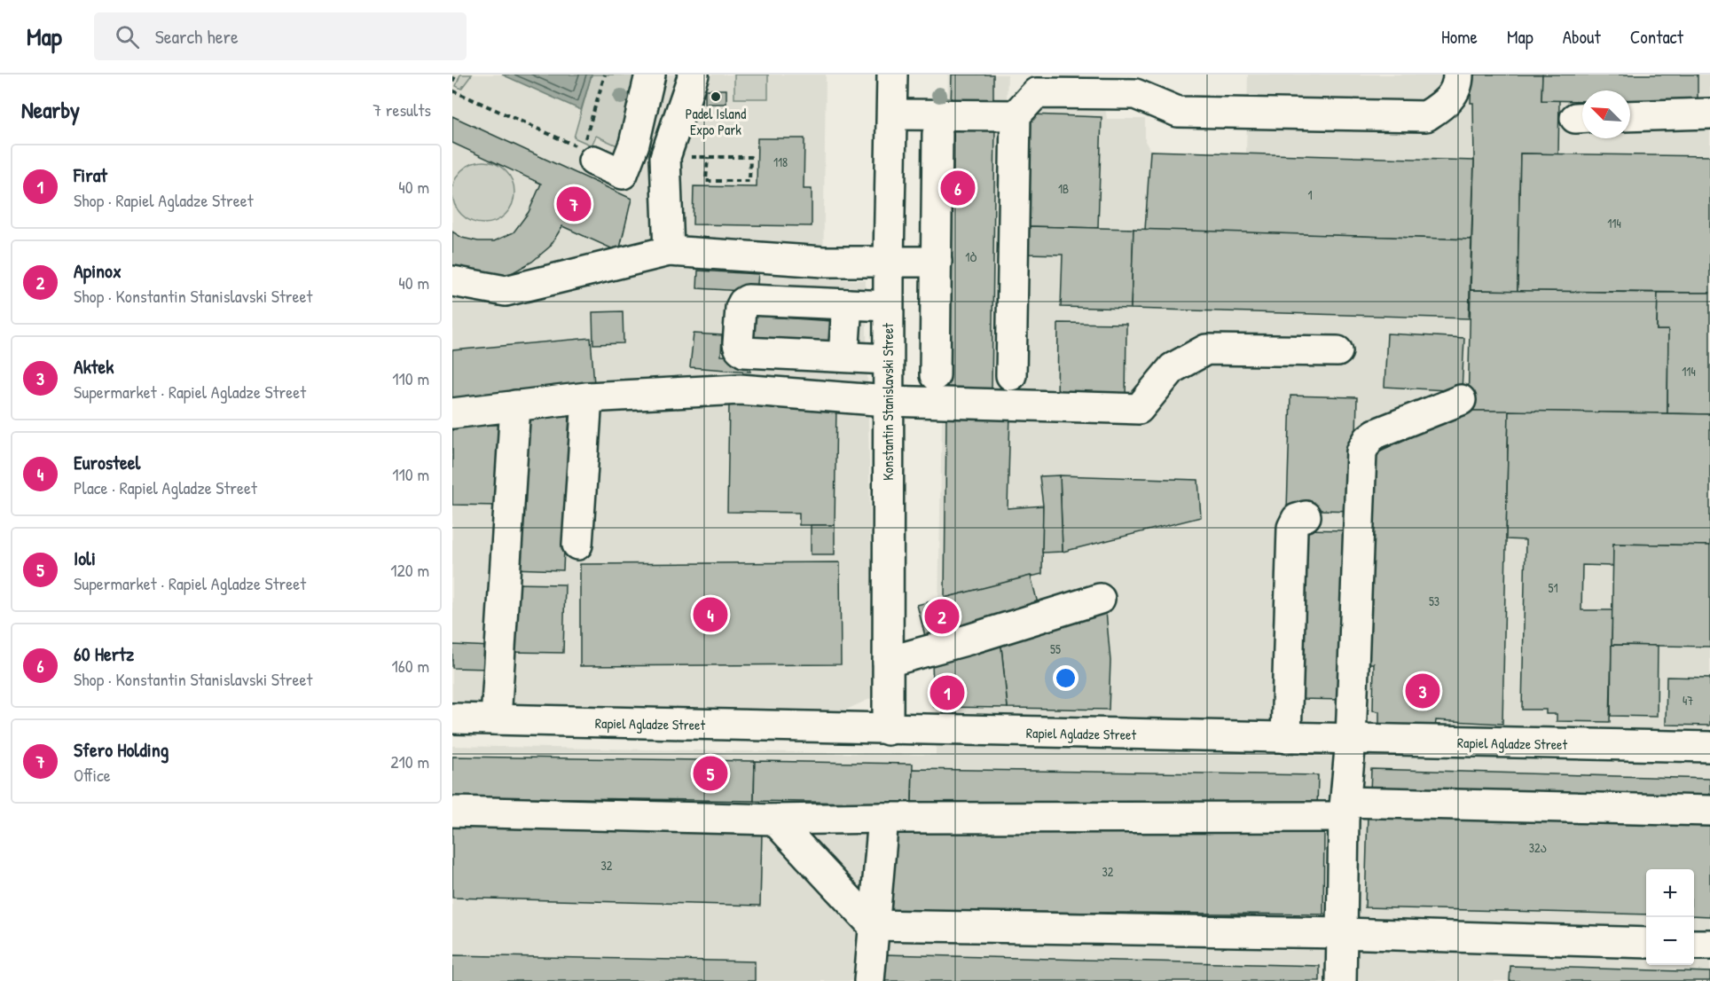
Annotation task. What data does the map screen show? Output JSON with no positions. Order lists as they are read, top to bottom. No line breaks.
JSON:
{"streets":{"street":["Konstantin Stanislavski Street","Rapiel Agladze Street"]},"crossings":[["Konstantin Stanislavski Street","Rapiel Agladze Street"]],"places":["Padel Island Expo Park"],"house_numbers":["118","1B","1","114","1ბ","114","51","53","55","47","32ა","32","32"],"north":"top left","page":{"header":"Map","search":"Search here","nav":["Home","Map","About","Contact"],"heading":["Nearby","7 results"],"list":[{"mark":"1","name":"Firat","note":"Shop · Rapiel Agladze Street","value":"40 m"},{"mark":"2","name":"Apinox","note":"Shop · Konstantin Stanislavski Street","value":"40 m"},{"mark":"3","name":"Aktek","note":"Supermarket · Rapiel Agladze Street","value":"110 m"},{"mark":"4","name":"Eurosteel","note":"Place · Rapiel Agladze Street","value":"110 m"},{"mark":"5","name":"Ioli","note":"Supermarket · Rapiel Agladze Street","value":"120 m"},{"mark":"6","name":"60 Hertz","note":"Shop · Konstantin Stanislavski Street","value":"160 m"},{"mark":"7","name":"Sfero Holding","note":"Office","value":"210 m"}],"pins":["6","7","4","2","3","1","5"],"map_buttons":["+","−"]}}
